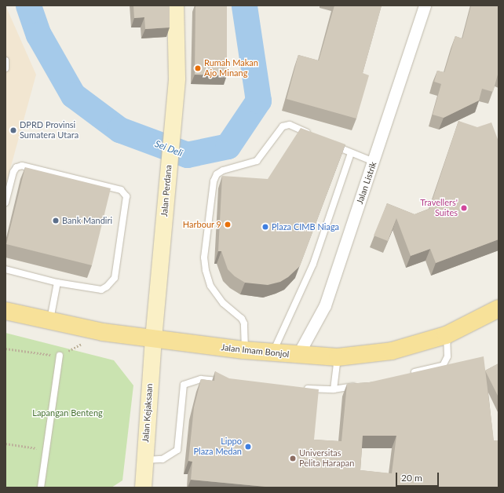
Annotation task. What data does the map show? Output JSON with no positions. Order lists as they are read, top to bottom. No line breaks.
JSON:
{"streets":{"main road":["Jalan Perdana","Jalan Imam Bonjol","Jalan Kejaksaan"],"street":["Jalan Listrik"]},"crossings":[["Jalan Listrik","Jalan Imam Bonjol"],["Jalan Perdana","Jalan Imam Bonjol"],["Jalan Perdana","Jalan Kejaksaan"],["Jalan Imam Bonjol","Jalan Kejaksaan"]],"water":["Sei Deli"],"parks":["Lapangan Benteng"],"places":["Rumah Makan Ajo Minang","DPRD Provinsi Sumatera Utara","Travellers' Suites","Bank Mandiri","Harbour 9","Plaza CIMB Niaga","Lippo Plaza Medan","Universitas Pelita Harapan"],"scale_bar":"20 m"}
